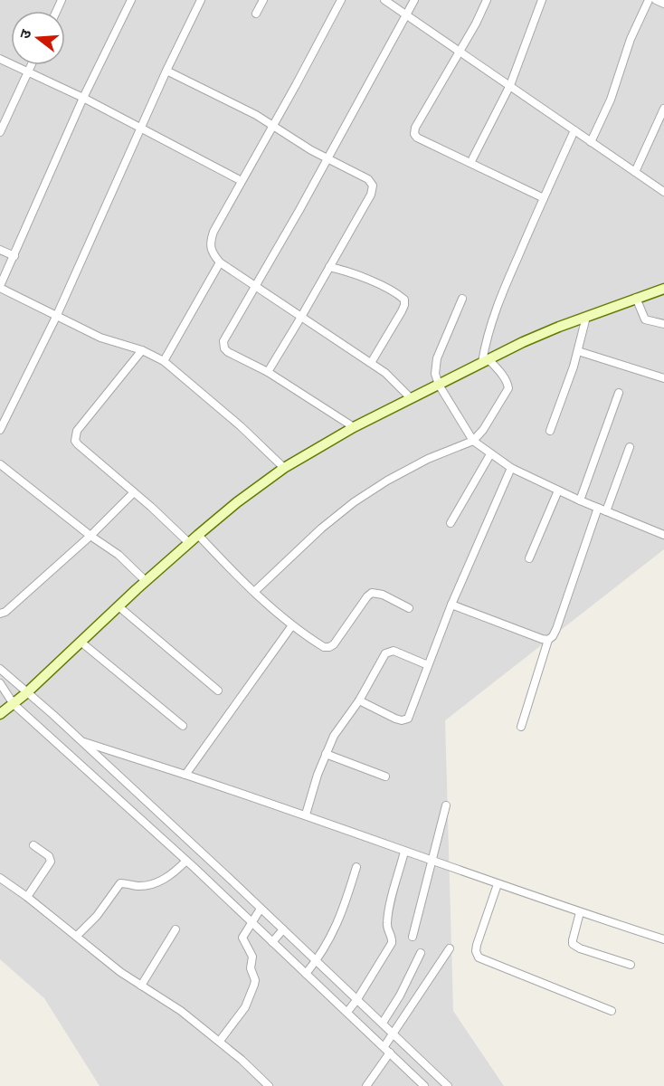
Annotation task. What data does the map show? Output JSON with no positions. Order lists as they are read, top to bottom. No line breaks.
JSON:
{"north":"left"}
